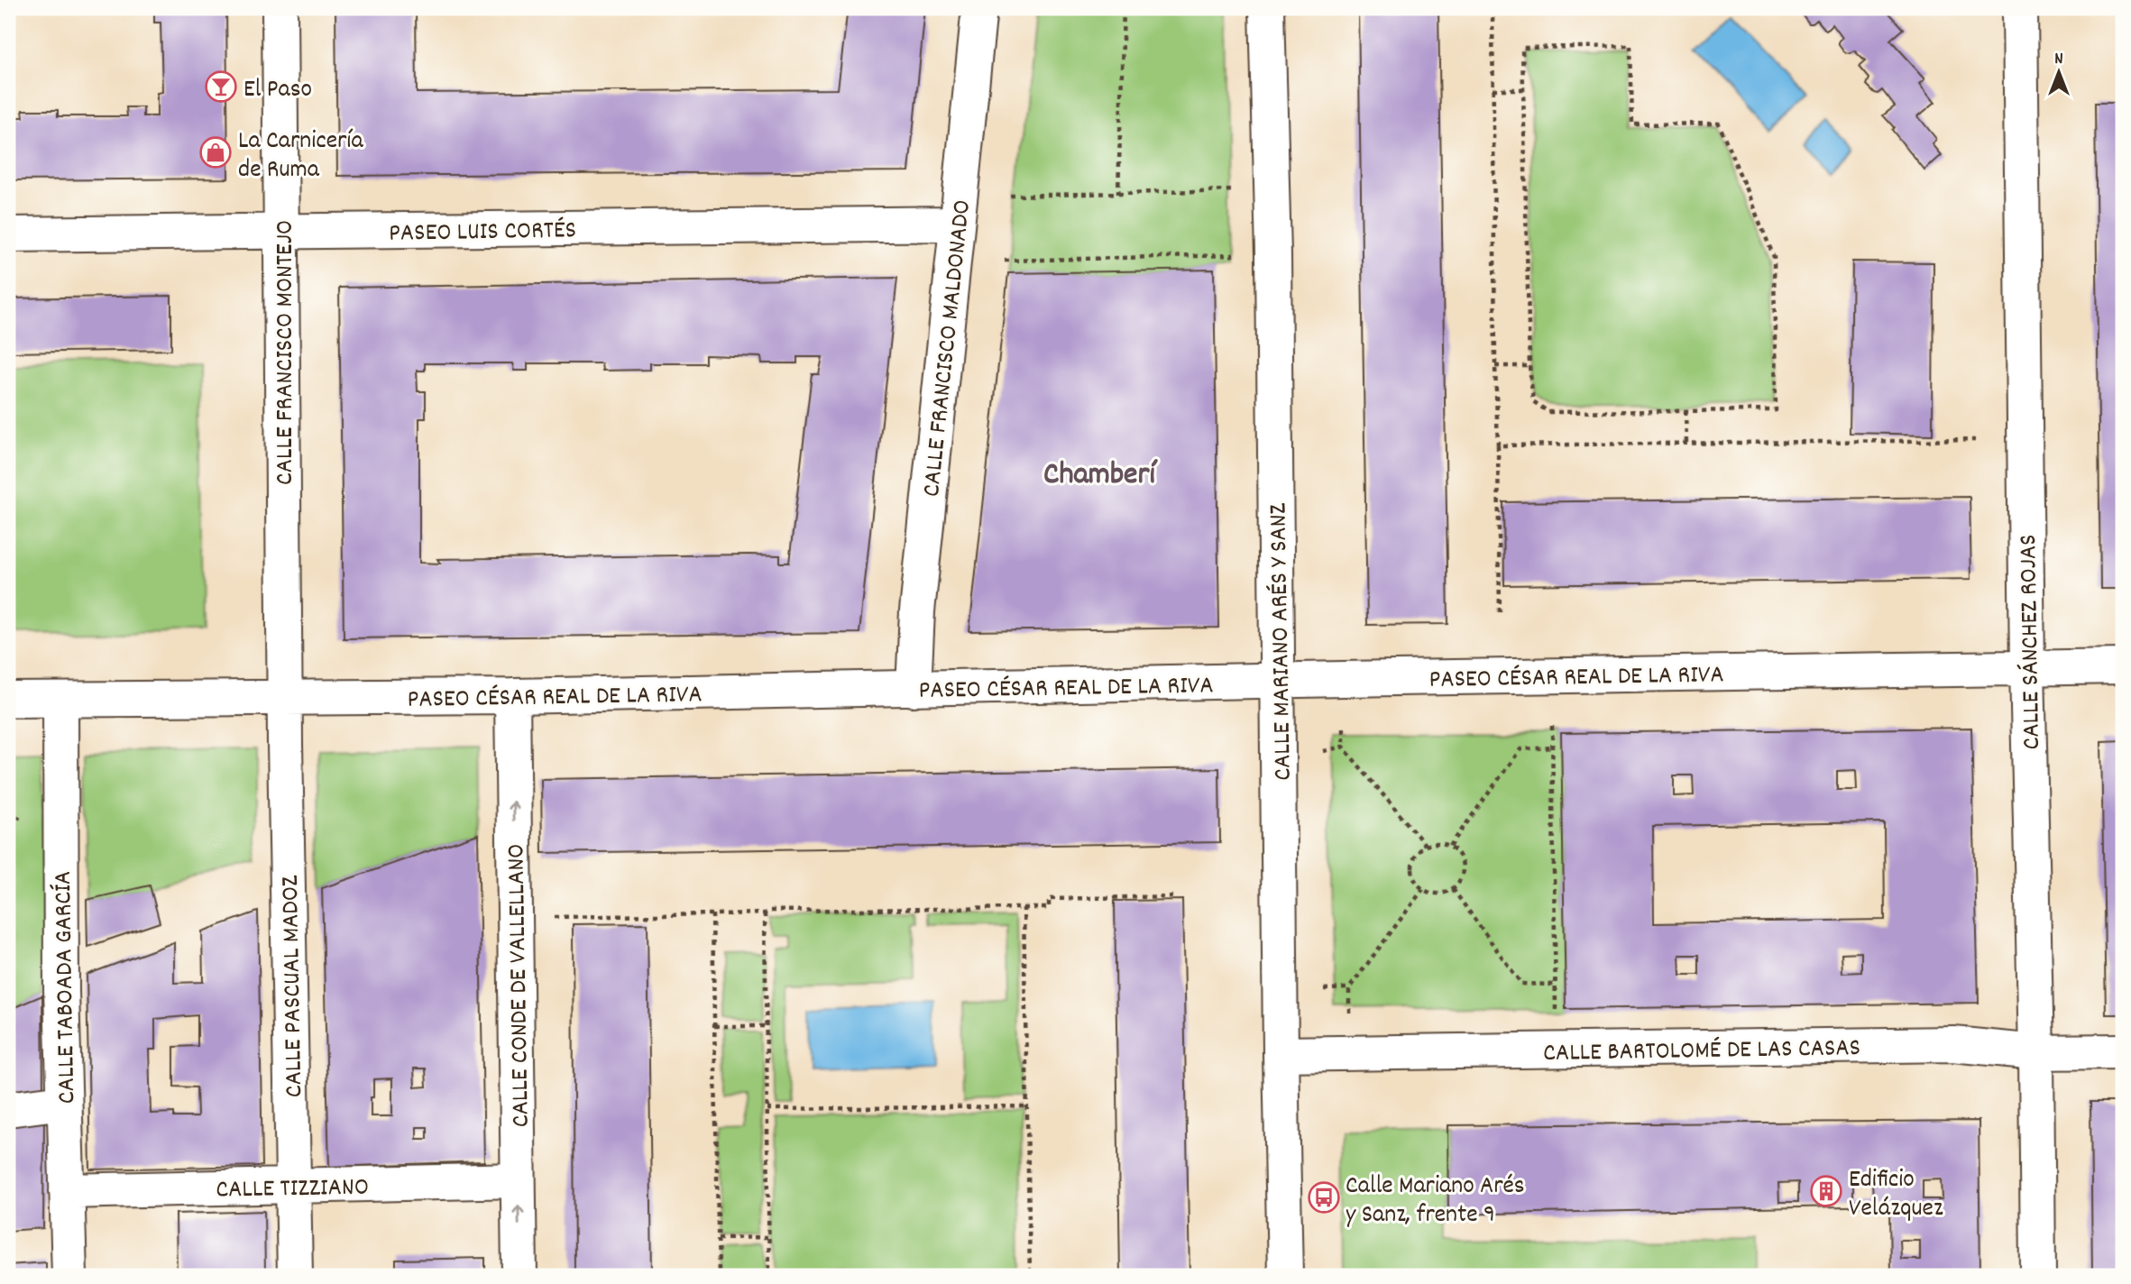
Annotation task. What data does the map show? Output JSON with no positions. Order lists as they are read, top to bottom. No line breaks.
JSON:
{"streets":{"street":["PASEO LUIS CORTÉS","CALLE FRANCISCO MALDONADO","CALLE FRANCISCO MONTEJO","CALLE MARIANO ARÉS Y SANZ","CALLE SÁNCHEZ ROJAS","PASEO CÉSAR REAL DE LA RIVA","CALLE CONDE DE VALLELLANO","CALLE PASCUAL MADOZ","CALLE TABOADA GARCÍA","CALLE BARTOLOMÉ DE LAS CASAS","CALLE TIZZIANO"]},"crossings":[["PASEO LUIS CORTÉS","CALLE FRANCISCO MALDONADO"],["PASEO LUIS CORTÉS","CALLE FRANCISCO MONTEJO"],["CALLE FRANCISCO MALDONADO","PASEO CÉSAR REAL DE LA RIVA"],["CALLE FRANCISCO MONTEJO","PASEO CÉSAR REAL DE LA RIVA"],["CALLE FRANCISCO MONTEJO","CALLE PASCUAL MADOZ"],["CALLE MARIANO ARÉS Y SANZ","PASEO CÉSAR REAL DE LA RIVA"],["CALLE MARIANO ARÉS Y SANZ","CALLE BARTOLOMÉ DE LAS CASAS"],["CALLE SÁNCHEZ ROJAS","PASEO CÉSAR REAL DE LA RIVA"],["CALLE SÁNCHEZ ROJAS","CALLE BARTOLOMÉ DE LAS CASAS"],["PASEO CÉSAR REAL DE LA RIVA","CALLE CONDE DE VALLELLANO"],["PASEO CÉSAR REAL DE LA RIVA","CALLE PASCUAL MADOZ"],["PASEO CÉSAR REAL DE LA RIVA","CALLE TABOADA GARCÍA"],["CALLE CONDE DE VALLELLANO","CALLE TIZZIANO"],["CALLE PASCUAL MADOZ","CALLE TIZZIANO"],["CALLE TABOADA GARCÍA","CALLE TIZZIANO"]],"one_way":["CALLE CONDE DE VALLELLANO"],"districts":["Chamberí"],"places":{"bar":["El Paso"],"shop":["La Carnicería de Ruma"],"building":["Edificio Velázquez"],"bus stop":["Calle Mariano Arés y Sanz, frente 9"]},"north":"top"}
